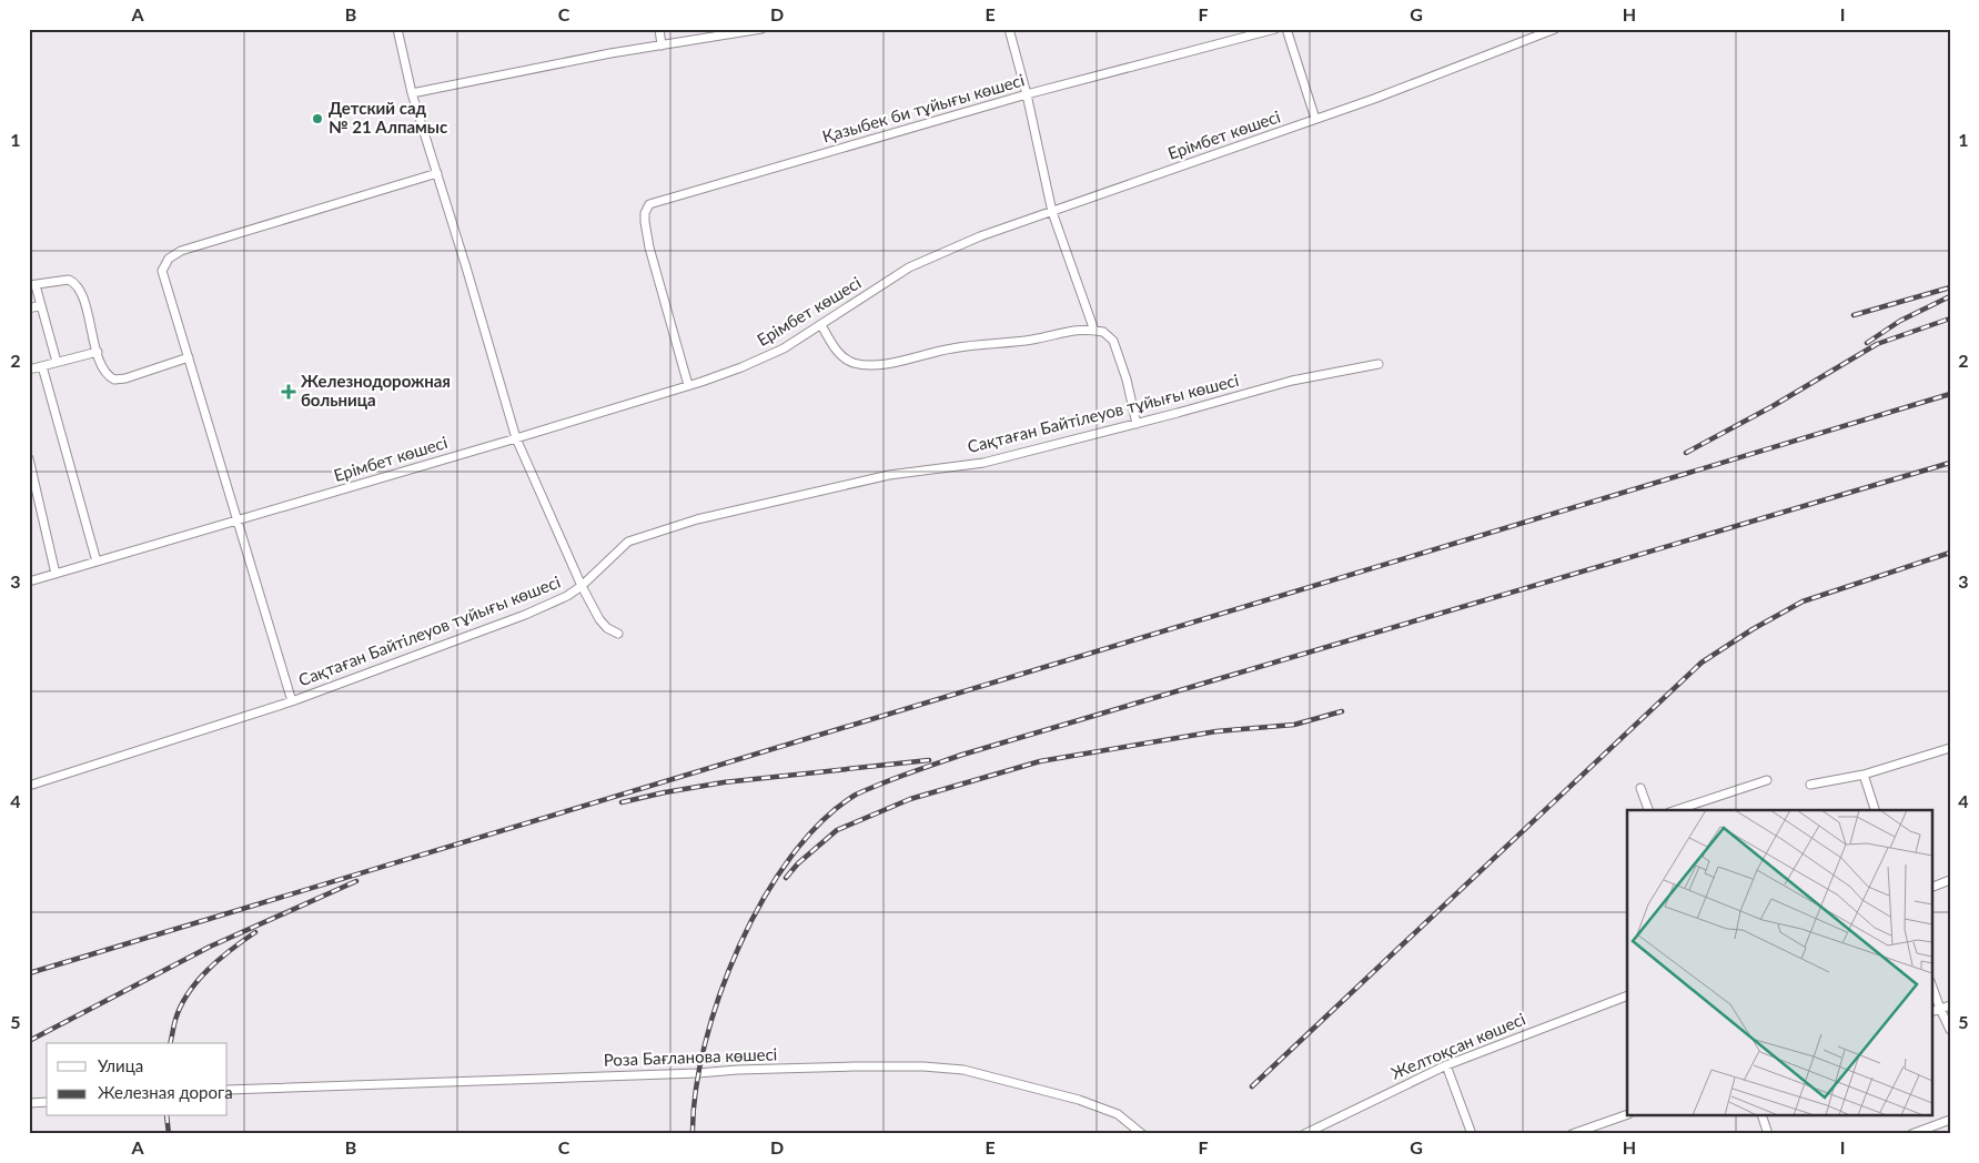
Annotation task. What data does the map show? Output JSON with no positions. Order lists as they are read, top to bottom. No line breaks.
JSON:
{"streets":{"street":["Қазыбек би тұйығы көшесі","Ерімбет көшесі","Сақтаған Байтілеуов тұйығы көшесі","Желтоқсан көшесі","Роза Бағланова көшесі"]},"crossings":[["Қазыбек би тұйығы көшесі","Ерімбет көшесі"]],"places":{"other":["Детский сад № 21 Алпамыс"],"health":["Железнодорожная больница"]},"legend":["Улица","Железная дорога"],"grid":{"columns":["A","B","C","D","E","F","G","H","I"],"rows":["1","2","3","4","5"]}}
